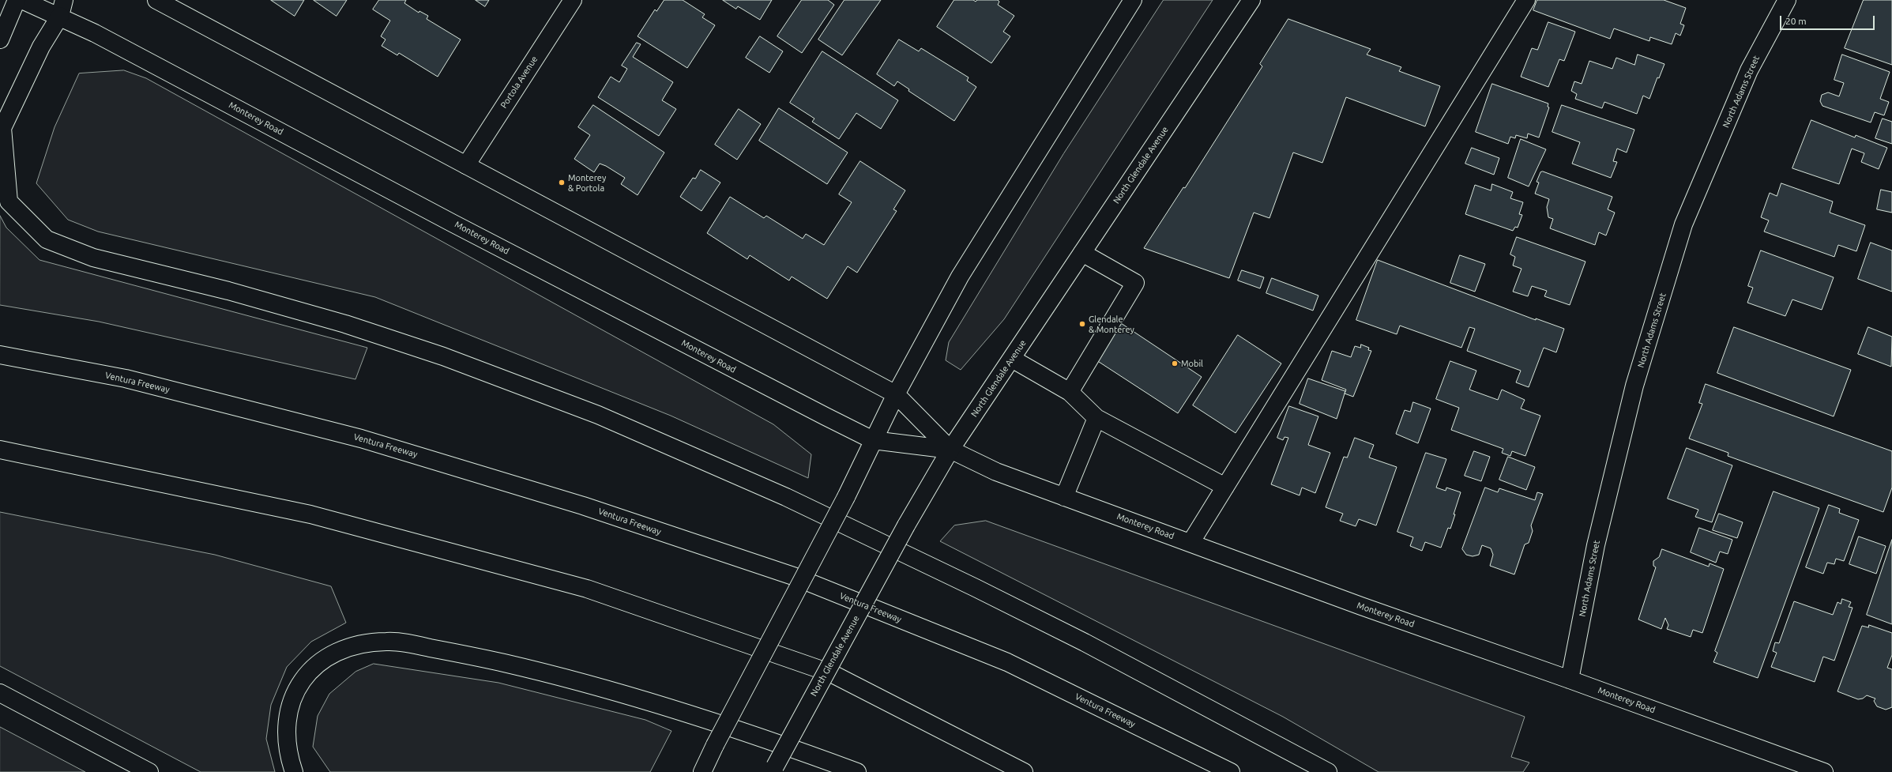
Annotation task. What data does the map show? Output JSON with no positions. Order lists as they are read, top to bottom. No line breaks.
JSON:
{"streets":{"main road":["Portola Avenue","North Adams Street","Monterey Road","North Glendale Avenue","Ventura Freeway"]},"crossings":[["Portola Avenue","Monterey Road"],["North Adams Street","Monterey Road"],["Monterey Road","North Glendale Avenue"]],"places":["Monterey & Portola","Glendale & Monterey","Mobil"],"scale_bar":"20 m"}
